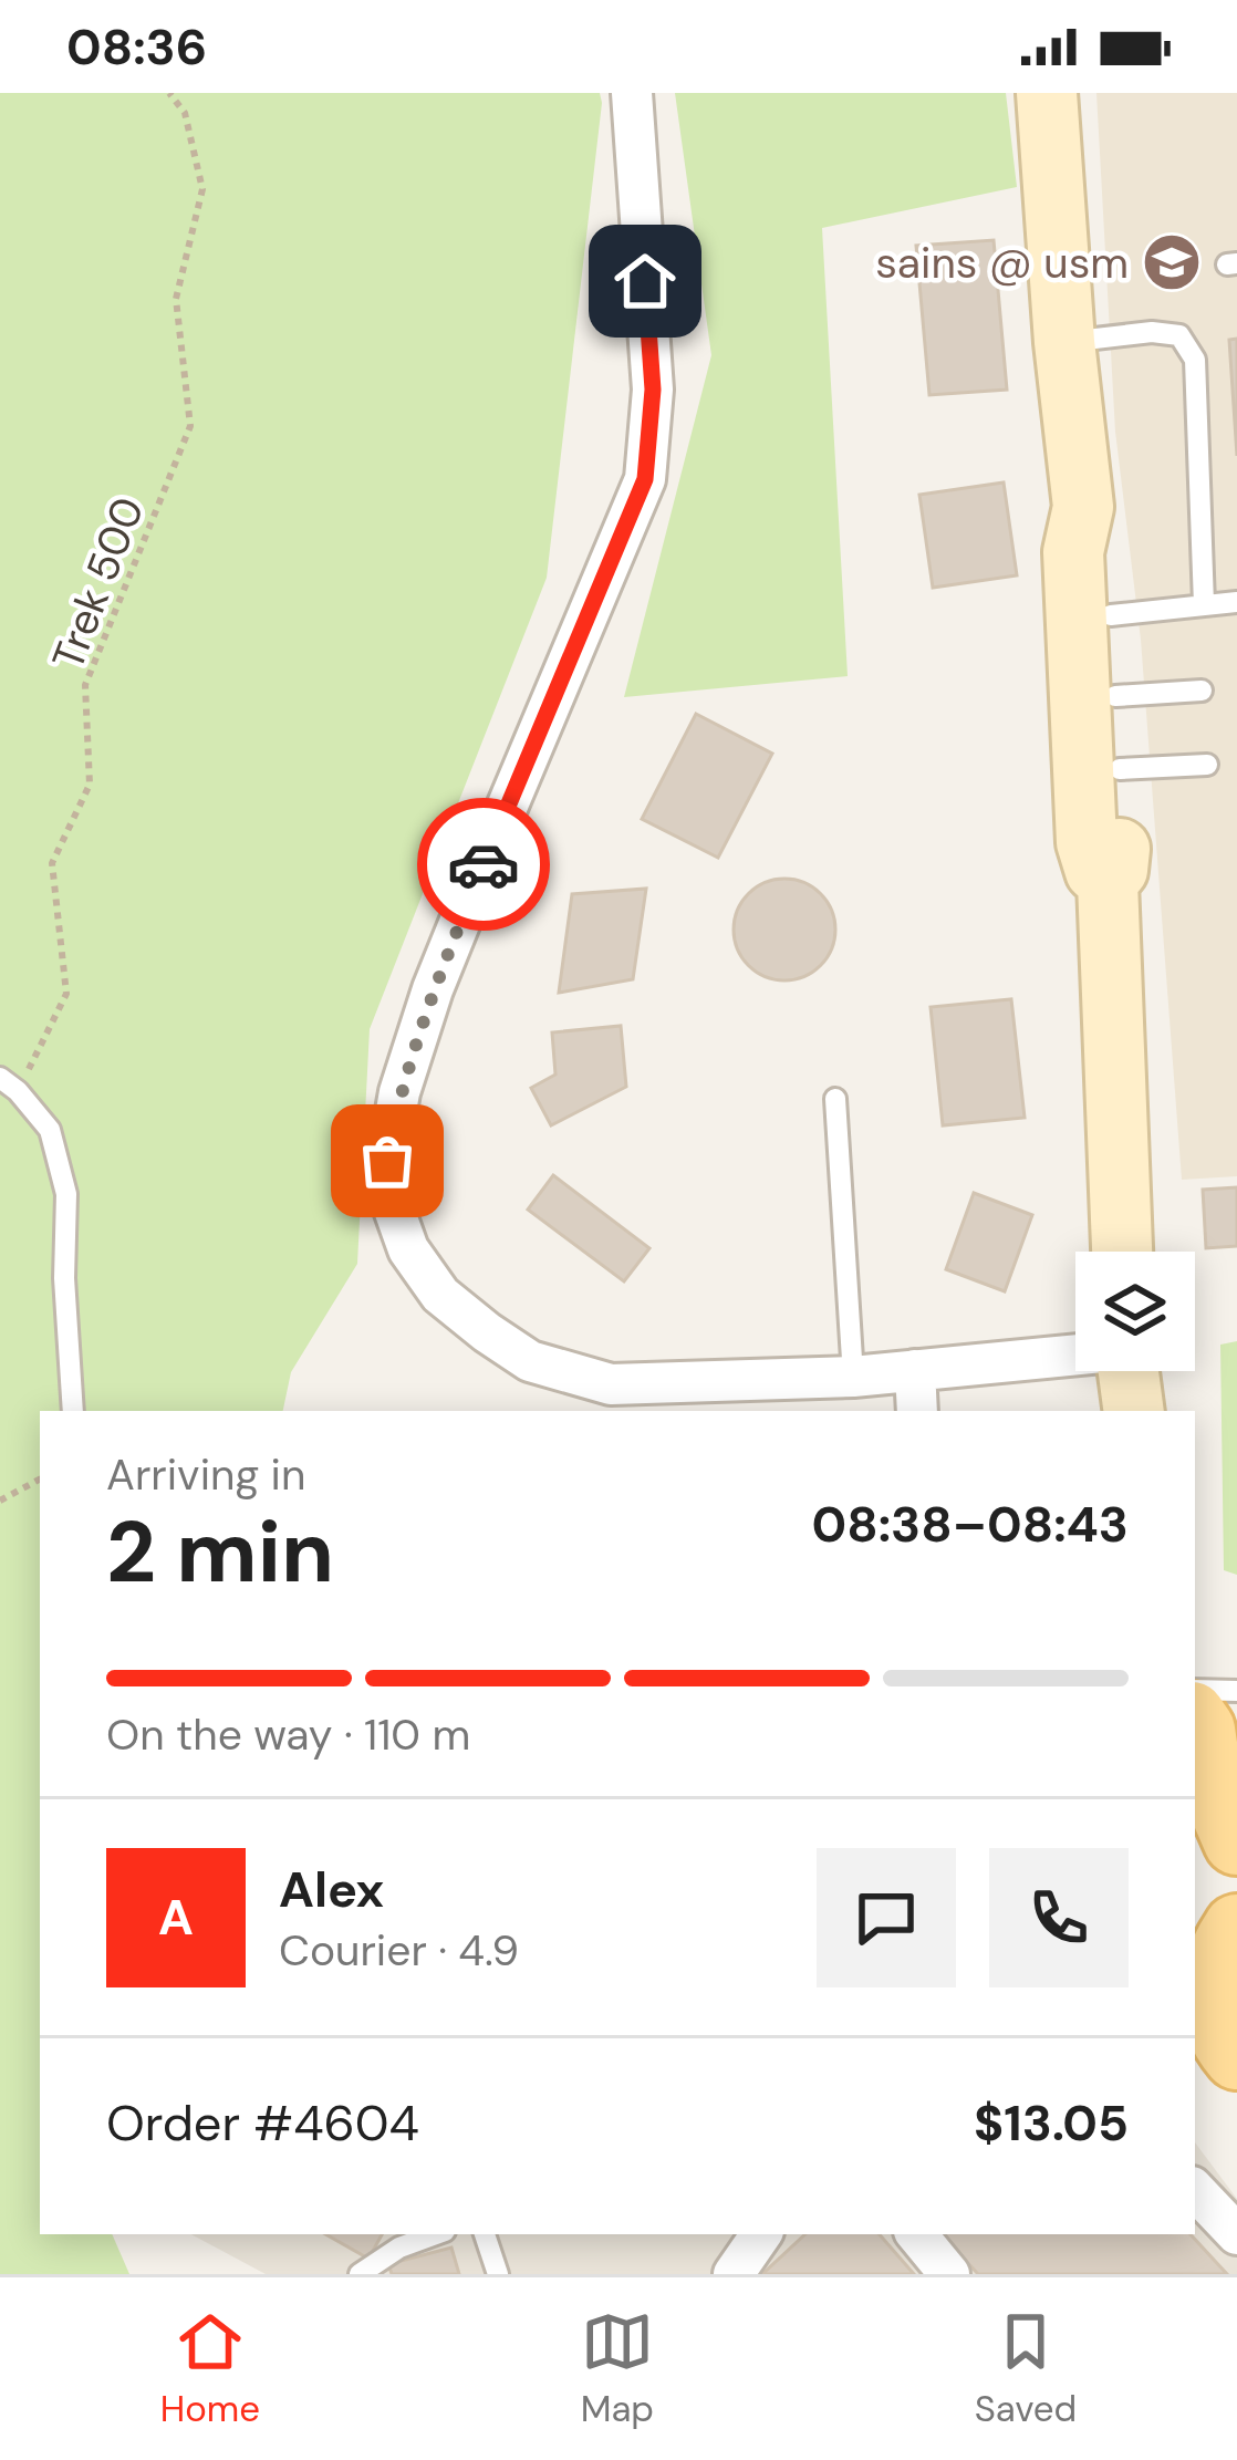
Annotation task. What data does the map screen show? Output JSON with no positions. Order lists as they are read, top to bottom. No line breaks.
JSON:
{"streets":{"path":["Trek 500"]},"places":{"school or university":["sains @ usm"]},"page":{"status":"08:36","heading":["2 min","Arriving in","08:38–08:43"],"panel":["Alex","Courier · 4.9","Order #4604","$13.05"],"bar":"On the way · 110 m","round":"A","tabs":["Home","Map","Saved"]}}
